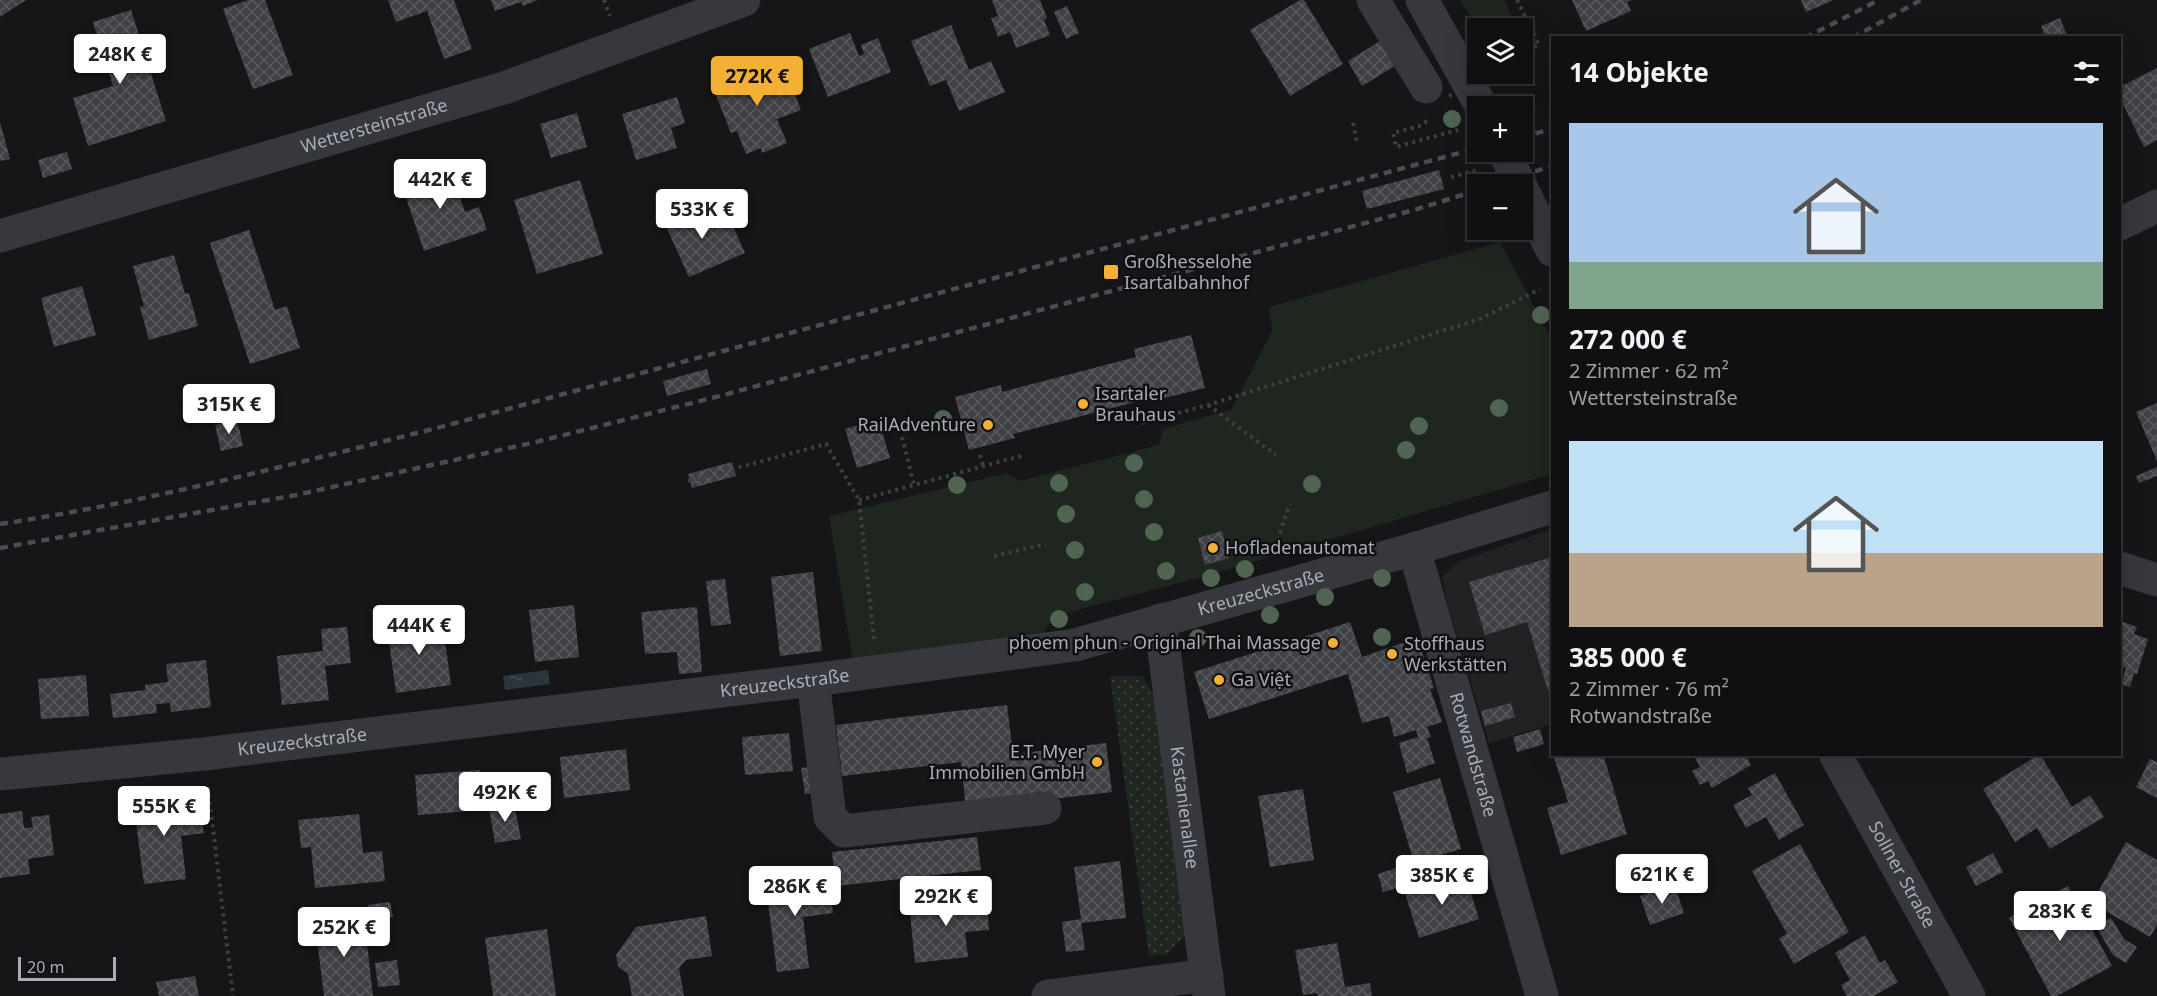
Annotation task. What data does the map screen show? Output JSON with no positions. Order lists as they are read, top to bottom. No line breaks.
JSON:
{"streets":{"street":["Wettersteinstraße","Kreuzeckstraße","Rotwandstraße","Kastanienallee","Sollner Straße"]},"crossings":[["Kreuzeckstraße","Rotwandstraße"],["Kreuzeckstraße","Kastanienallee"]],"places":{"transit":["Großhesselohe Isartalbahnhof"],"other":["Isartaler Brauhaus","RailAdventure","Hofladenautomat","phoem phun - Original Thai Massage","Stoffhaus Werkstätten","Ga Việt","E.T. Myer Immobilien GmbH"]},"scale_bar":"20 m","page":{"map_buttons":["+","−"],"price":["248K €","272K €","442K €","533K €","315K €","444K €","492K €","555K €","621K €","385K €","286K €","292K €","283K €","252K €"],"heading":"14 Objekte","list":[{"name":"272 000 €","note":"2 Zimmer · 62 m² · Wettersteinstraße"},{"name":"385 000 €","note":"2 Zimmer · 76 m² · Rotwandstraße"}],"scale":"20 m"}}
